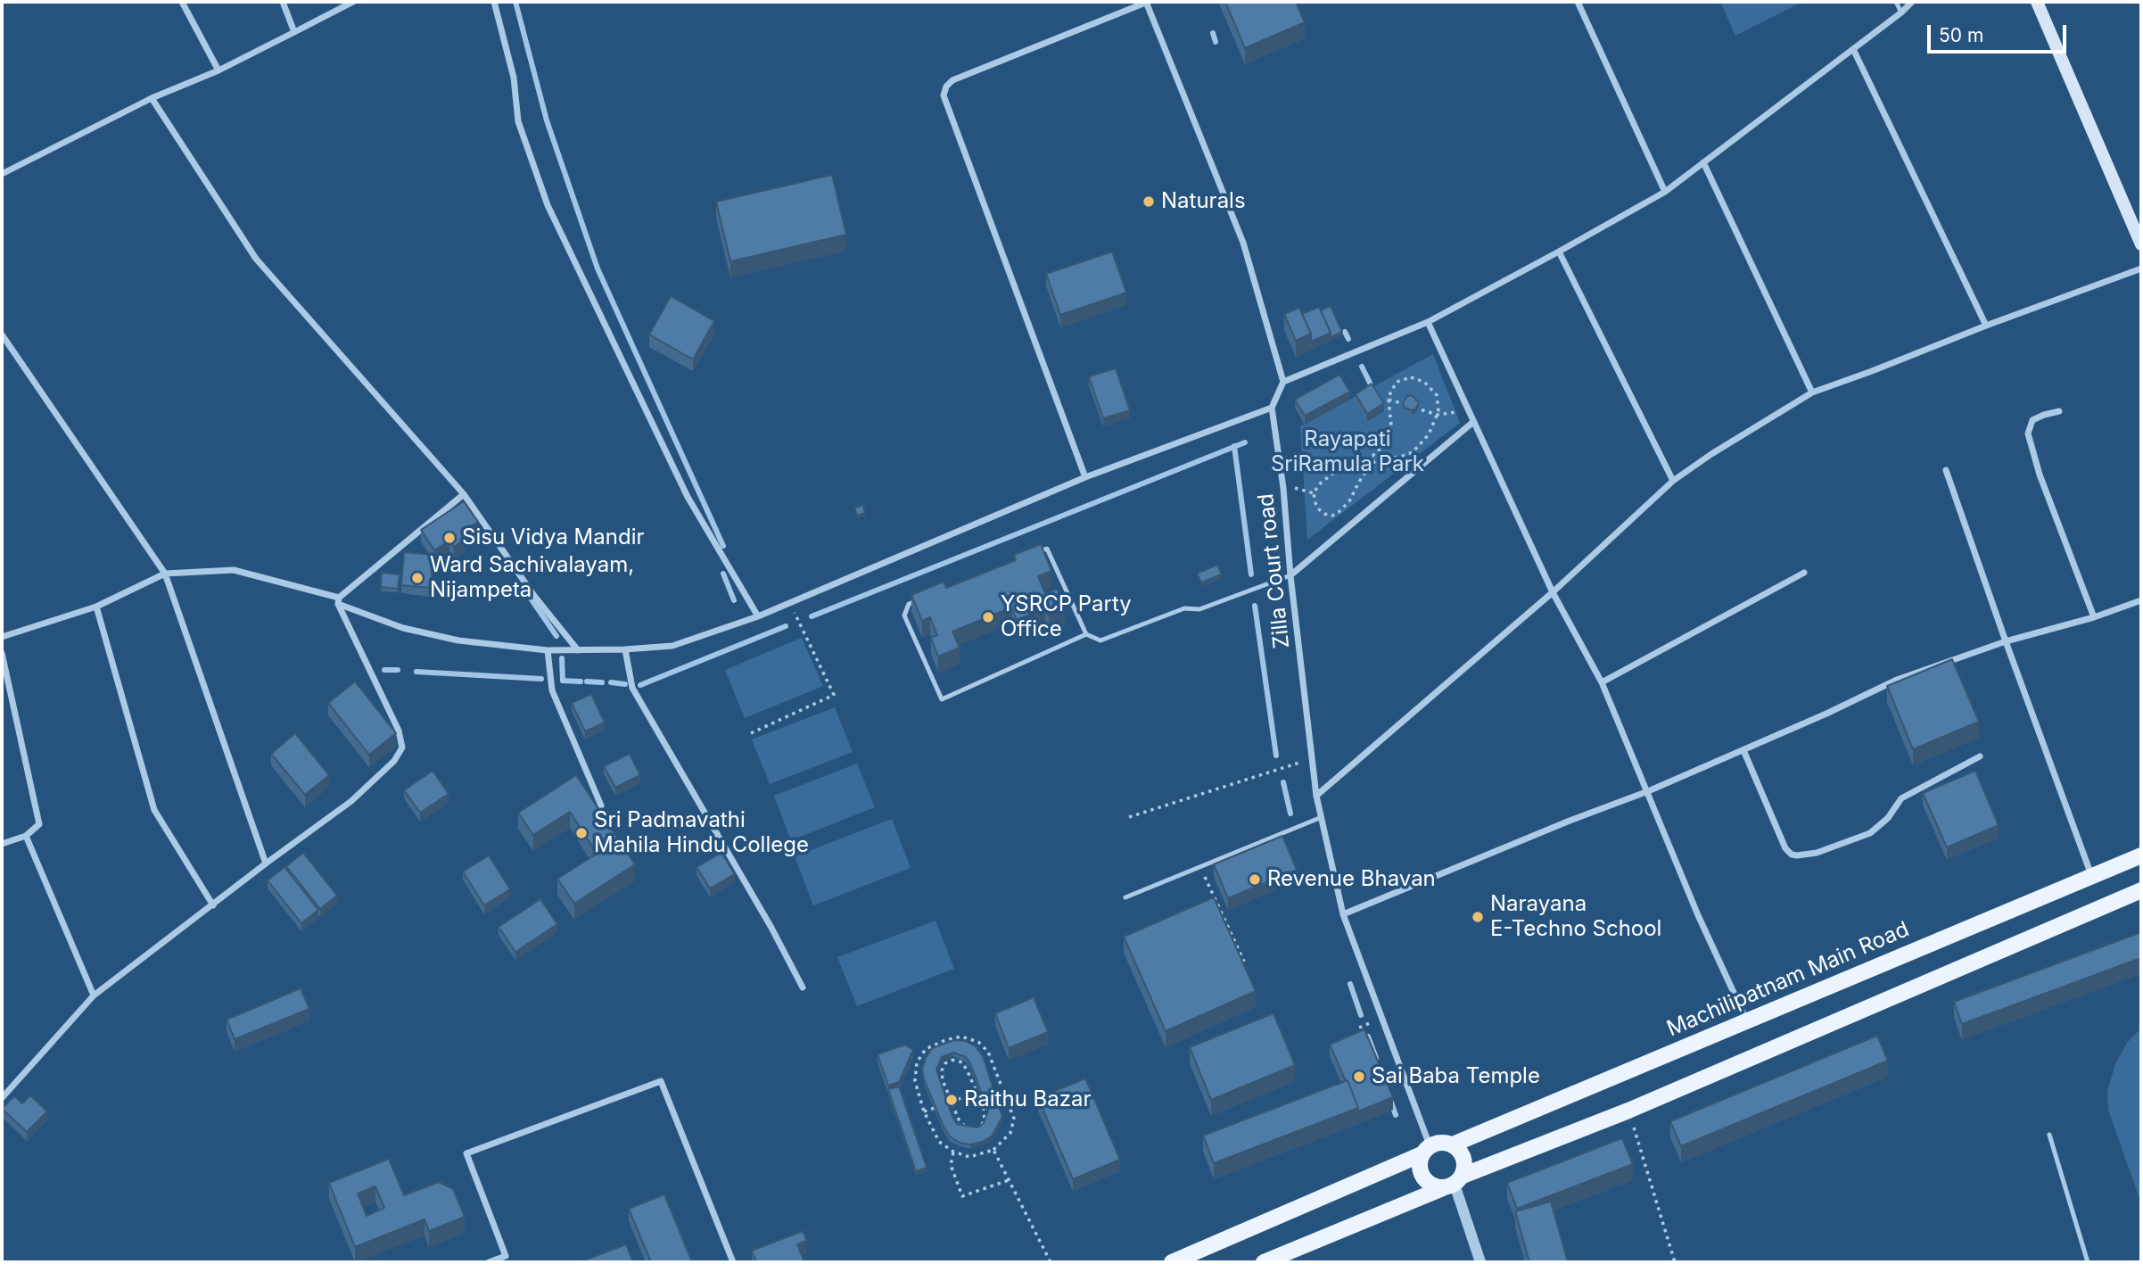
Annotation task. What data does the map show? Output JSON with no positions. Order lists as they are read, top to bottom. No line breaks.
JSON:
{"streets":{"main road":["Machilipatnam Main Road"],"street":["Zilla Court road"]},"crossings":[["Zilla Court road","Machilipatnam Main Road"]],"parks":["Rayapati SriRamula Park"],"places":["Naturals","Sisu Vidya Mandir","Ward Sachivalayam, Nijampeta","YSRCP Party Office","Sri Padmavathi Mahila Hindu College","Revenue Bhavan","Narayana E-Techno School","Sai Baba Temple","Raithu Bazar"],"scale_bar":"50 m"}
